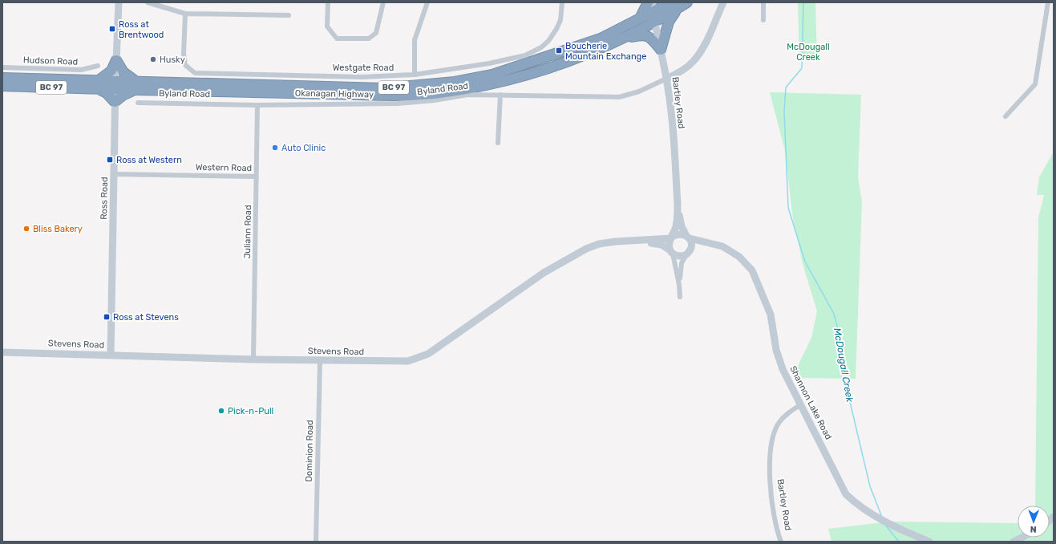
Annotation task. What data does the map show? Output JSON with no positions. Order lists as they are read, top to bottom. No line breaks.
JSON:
{"streets":{"highway":["BC 97","Okanagan Highway"],"main road":["Byland Road","Bartley Road","Ross Road","Stevens Road","Shannon Lake Road"],"street":["Hudson Road","Westgate Road","Western Road","Juliann Road","Dominion Road"]},"crossings":[["Byland Road","Bartley Road"],["Byland Road","Juliann Road"],["Okanagan Highway","Bartley Road"],["Okanagan Highway","Ross Road"],["Bartley Road","Stevens Road"],["Bartley Road","Shannon Lake Road"],["Western Road","Ross Road"],["Western Road","Juliann Road"],["Ross Road","Stevens Road"],["Juliann Road","Stevens Road"],["Stevens Road","Shannon Lake Road"],["Stevens Road","Dominion Road"]],"water":["McDougall Creek"],"parks":["McDougall Creek"],"places":{"transit":["Ross at Brentwood","Boucherie Mountain Exchange","Ross at Western","Ross at Stevens"],"other":["Husky","Auto Clinic","Bliss Bakery","Pick-n-Pull"]},"north":"bottom"}
